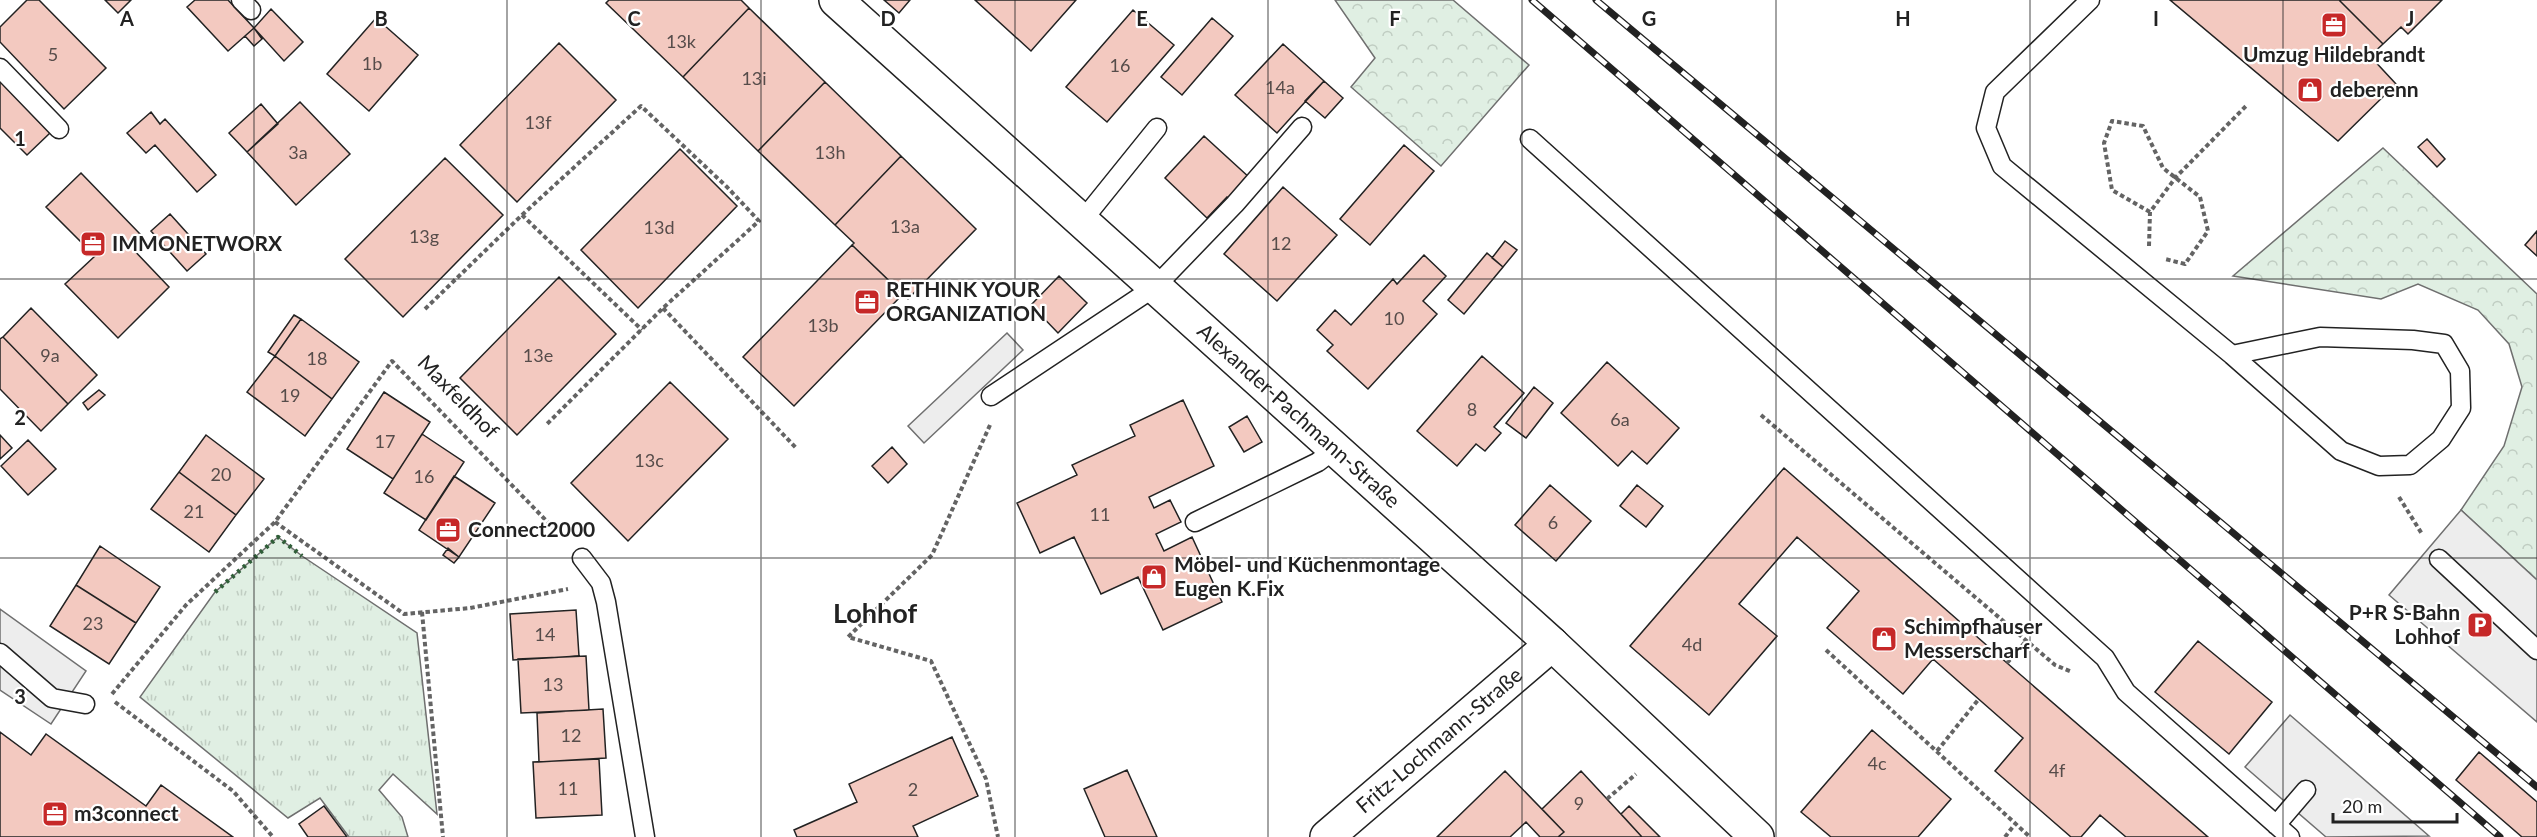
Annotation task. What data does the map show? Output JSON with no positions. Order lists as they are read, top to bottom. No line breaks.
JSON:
{"streets":{"street":["Alexander-Pachmann-Straße","Fritz-Lochmann-Straße"],"path":["Maxfeldhof"]},"crossings":[["Alexander-Pachmann-Straße","Fritz-Lochmann-Straße"]],"districts":["Lohhof"],"places":{"office":["Umzug Hildebrandt","IMMONETWORX","RETHINK YOUR ORGANIZATION","Connect2000","m3connect"],"shop":["deberenn","Möbel- und Küchenmontage Eugen K.Fix","Schimpfhauser Messerscharf"],"parking":["P+R S-Bahn Lohhof"]},"house_numbers":["13k","5","1b","16","13i","14a","13f","3a","13h","13a","13d","13g","12","10","13b","9a","13e","18","19","8","6a","17","13c","20","16","21","11","6","23","14","4d","13","12","4c","4f","11","2","9"],"scale_bar":"20 m","grid":{"columns":["A","B","C","D","E","F","G","H","I","J"],"rows":["1","2","3"]}}
